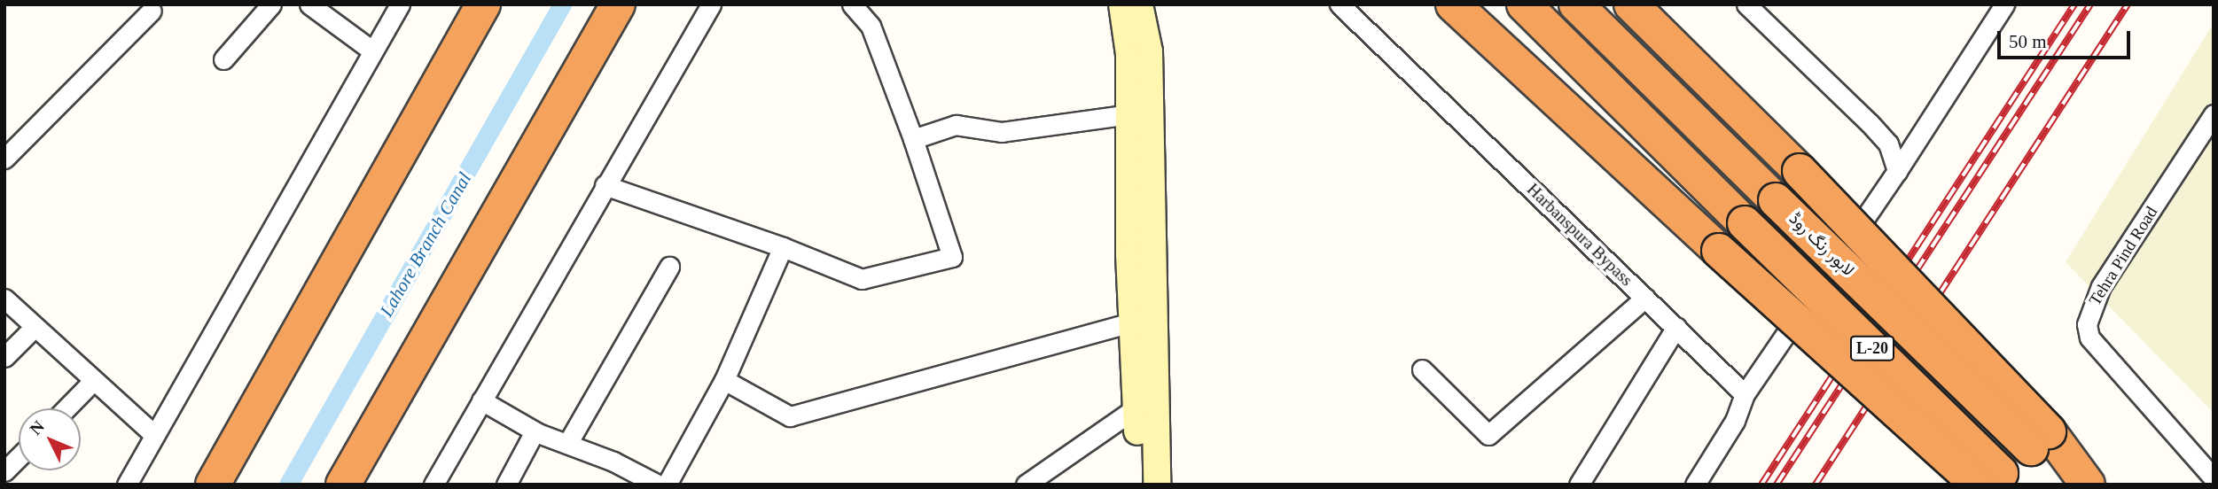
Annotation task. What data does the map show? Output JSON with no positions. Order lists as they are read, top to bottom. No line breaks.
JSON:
{"streets":{"highway":["لاہور رنگ روڈ","L-20"],"street":["Harbanspura Bypass","Tehra Pind Road"]},"water":["Lahore Branch Canal"],"scale_bar":"50 m","north":"top left"}
